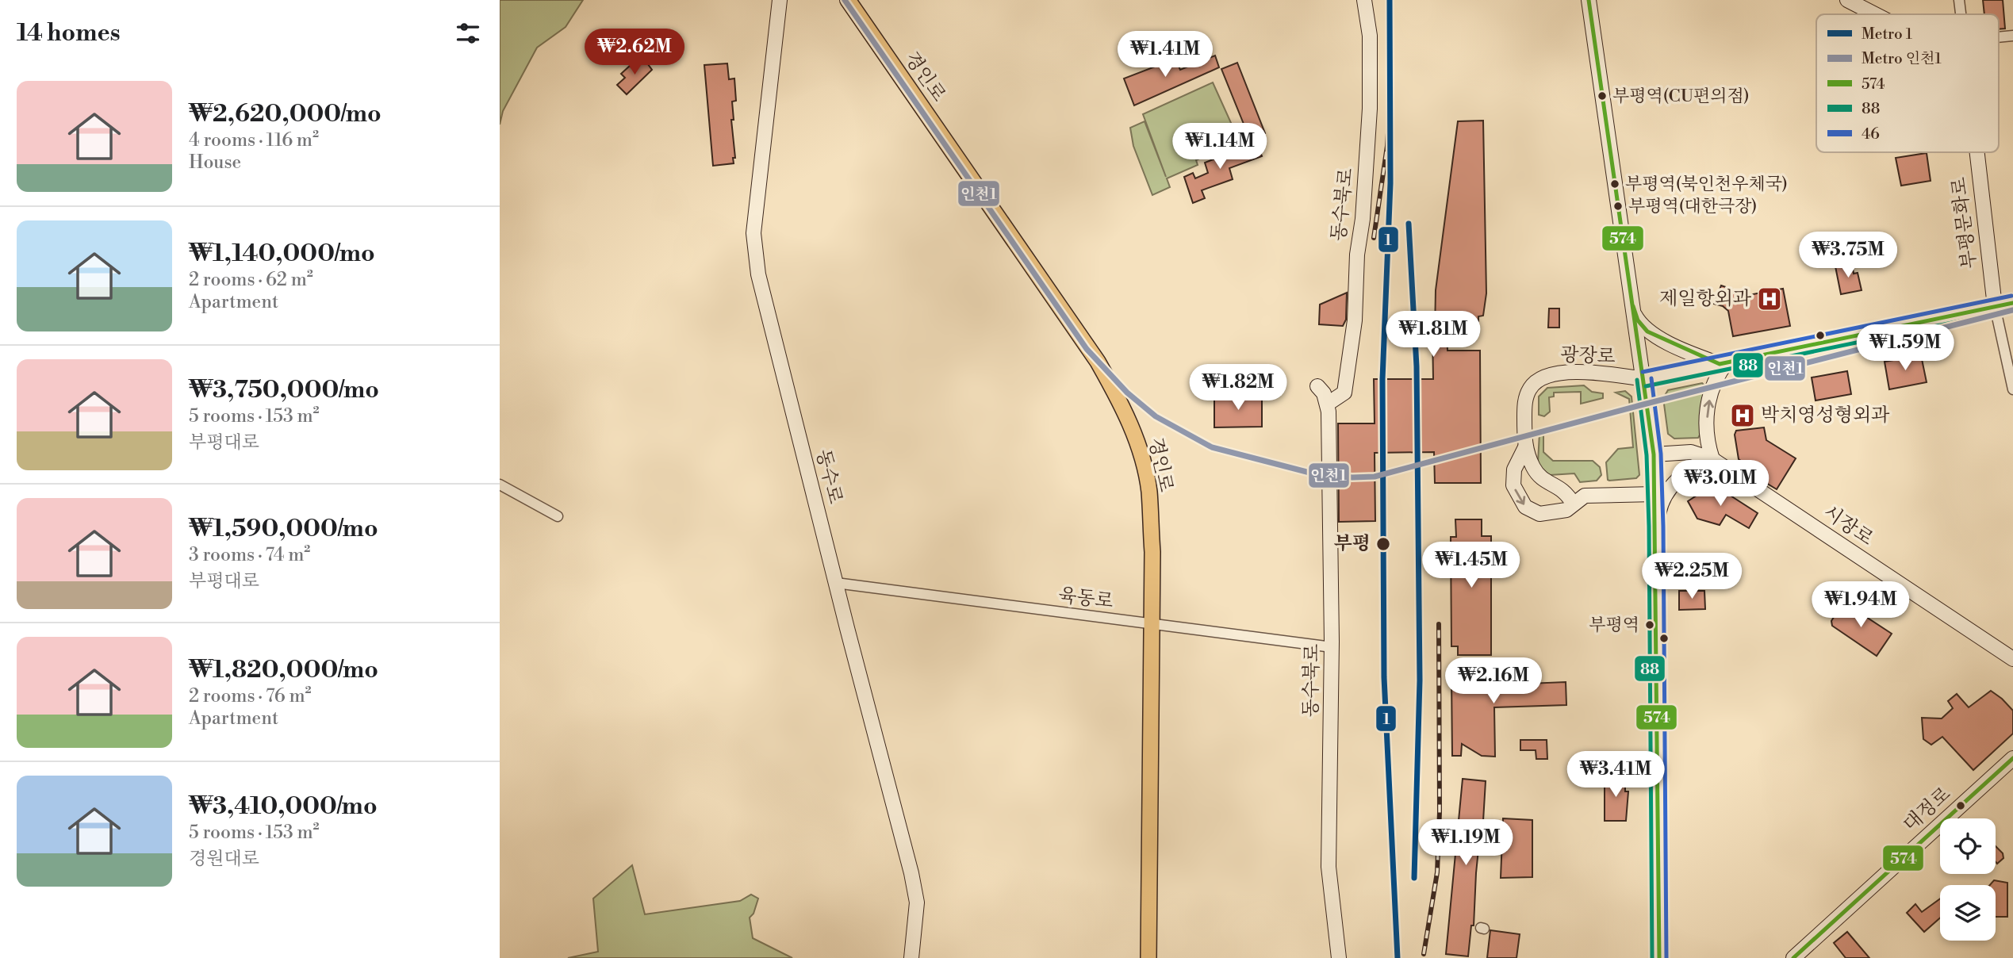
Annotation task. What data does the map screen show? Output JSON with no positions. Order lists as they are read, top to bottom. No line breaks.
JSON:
{"streets":{"main road":["경인로"],"street":["동수북로","부평문화로","광장로","동수로","시장로","육동로","대정로"]},"crossings":[["경인로","육동로"],["동수북로","육동로"],["부평문화로","광장로"],["동수로","육동로"]],"places":{"other":["부평역(CU편의점)","부평역(북인천우체국)","부평역(대한극장)","부평","부평역"],"hospital":["제일항외과","박치영성형외과"]},"lines":["metro line 1","metro line 인천1","transit line 574","transit line 46","transit line 88"],"legend":["Metro 1","Metro 인천1","574","88","46"],"page":{"heading":"14 homes","price":["₩2.62M","₩1.41M","₩1.14M","₩3.75M","₩1.81M","₩1.59M","₩1.82M","₩3.01M","₩1.45M","₩2.25M","₩1.94M","₩2.16M","₩3.41M","₩1.19M"],"list":[{"name":"₩2,620,000/mo","note":"4 rooms · 116 m² · House"},{"name":"₩1,140,000/mo","note":"2 rooms · 62 m² · Apartment"},{"name":"₩3,750,000/mo","note":"5 rooms · 153 m² · 부평대로"},{"name":"₩1,590,000/mo","note":"3 rooms · 74 m² · 부평대로"},{"name":"₩1,820,000/mo","note":"2 rooms · 76 m² · Apartment"},{"name":"₩3,410,000/mo","note":"5 rooms · 153 m² · 경원대로"}]}}
